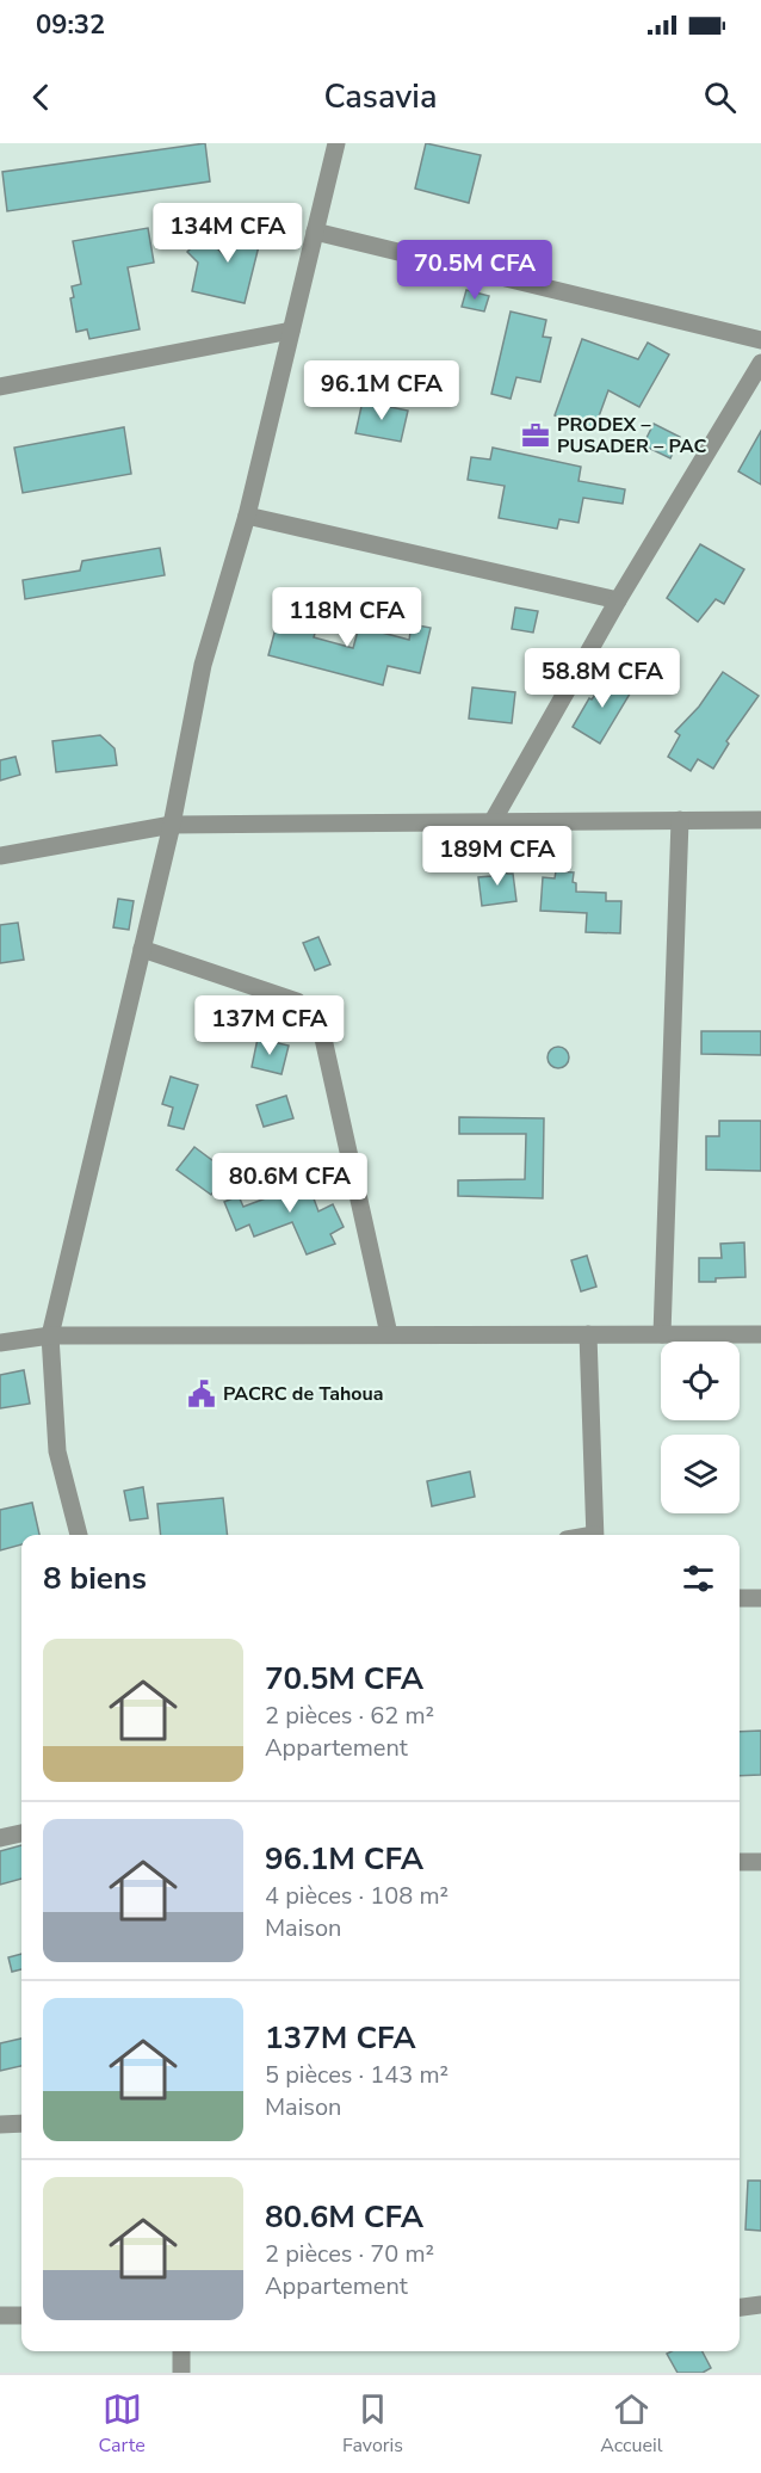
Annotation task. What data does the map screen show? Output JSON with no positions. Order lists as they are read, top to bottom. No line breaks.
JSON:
{"places":{"office":["PRODEX – PUSADER – PAC"],"public building":["PACRC de Tahoua"]},"page":{"status":"09:32","header":"Casavia","price":["134M CFA","70.5M CFA","96.1M CFA","118M CFA","58.8M CFA","189M CFA","137M CFA","80.6M CFA"],"heading":"8 biens","list":[{"name":"70.5M CFA","note":"2 pièces · 62 m² · Appartement"},{"name":"96.1M CFA","note":"4 pièces · 108 m² · Maison"},{"name":"137M CFA","note":"5 pièces · 143 m² · Maison"},{"name":"80.6M CFA","note":"2 pièces · 70 m² · Appartement"}],"tabs":["Carte","Favoris","Accueil"]}}
